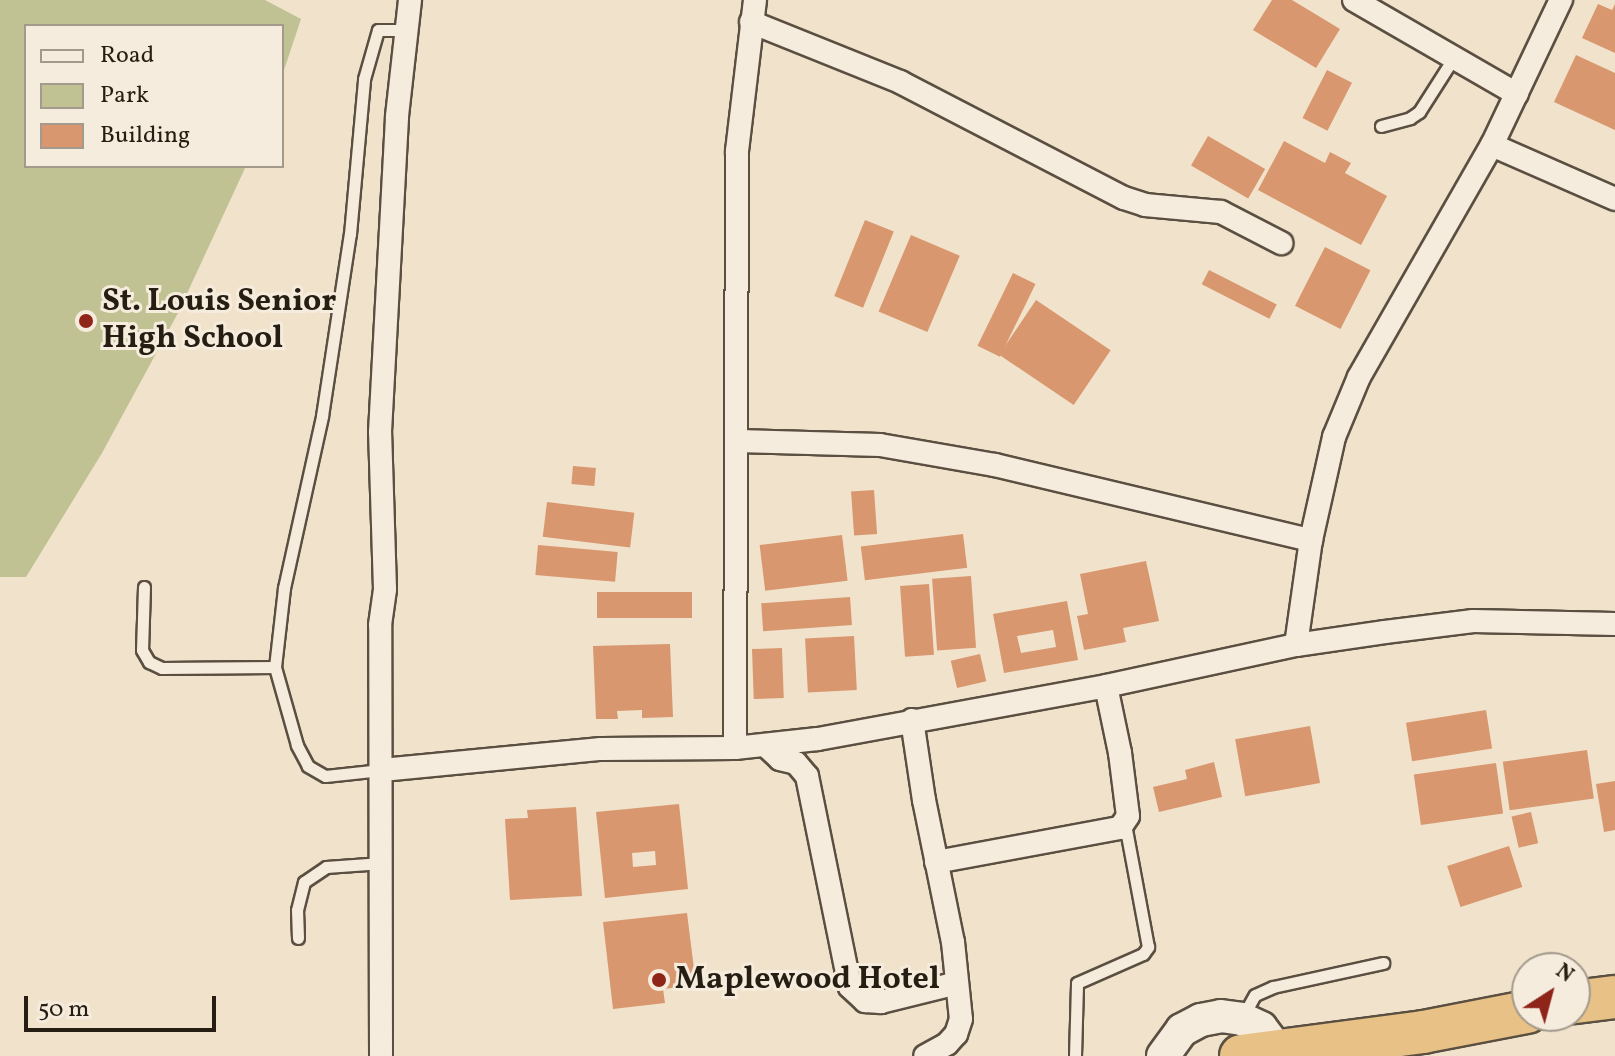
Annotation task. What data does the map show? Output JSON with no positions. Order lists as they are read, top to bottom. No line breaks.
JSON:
{"places":["St. Louis Senior High School","Maplewood Hotel"],"legend":["Road","Park","Building"],"scale_bar":"50 m","north":"top right"}
